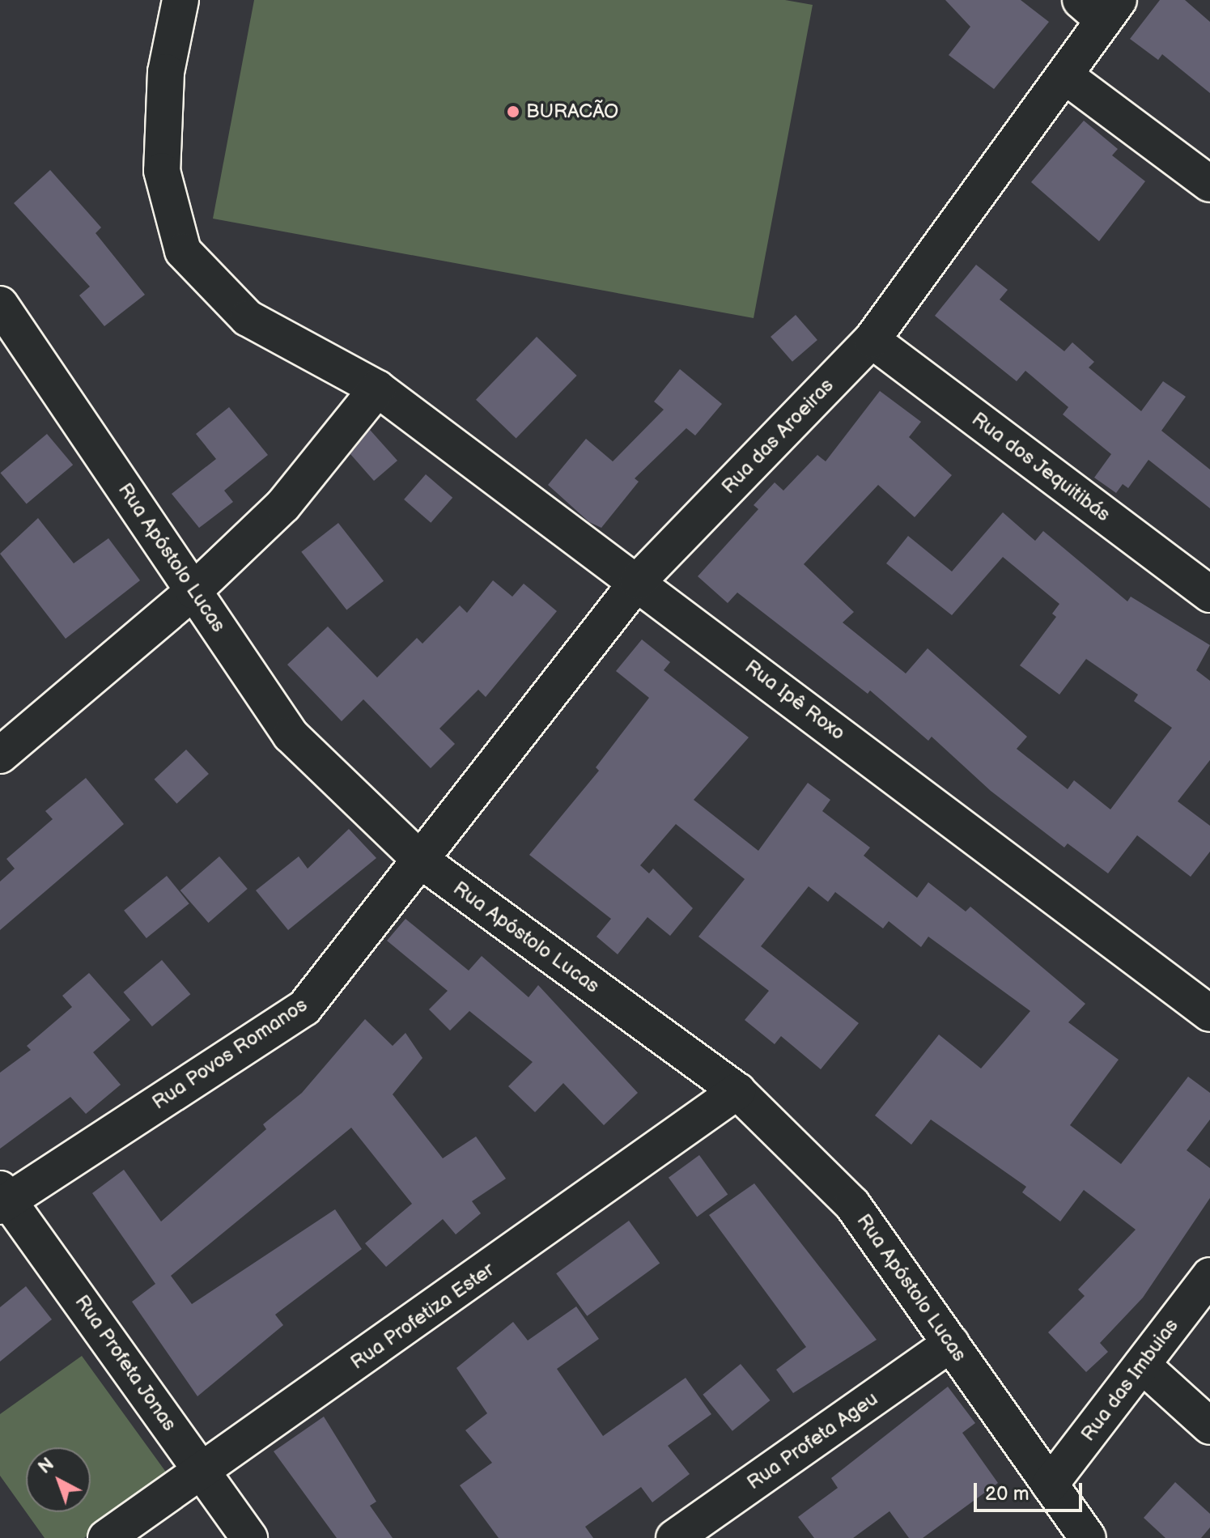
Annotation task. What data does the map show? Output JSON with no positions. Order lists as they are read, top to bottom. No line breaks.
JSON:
{"streets":{"street":["Rua das Aroeiras","Rua dos Jequitibás","Rua Apóstolo Lucas","Rua Ipê Roxo","Rua Povos Romanos","Rua Profetiza Ester","Rua Profeta Jonas","Rua das Imbuias","Rua Profeta Ageu"]},"crossings":[["Rua das Aroeiras","Rua dos Jequitibás"],["Rua das Aroeiras","Rua Apóstolo Lucas"],["Rua das Aroeiras","Rua Ipê Roxo"],["Rua das Aroeiras","Rua Povos Romanos"],["Rua Apóstolo Lucas","Rua Povos Romanos"],["Rua Apóstolo Lucas","Rua Profetiza Ester"],["Rua Apóstolo Lucas","Rua das Imbuias"],["Rua Apóstolo Lucas","Rua Profeta Ageu"],["Rua Povos Romanos","Rua Profeta Jonas"],["Rua Profetiza Ester","Rua Profeta Jonas"]],"places":["BURACÃO"],"scale_bar":"20 m","north":"top left"}
